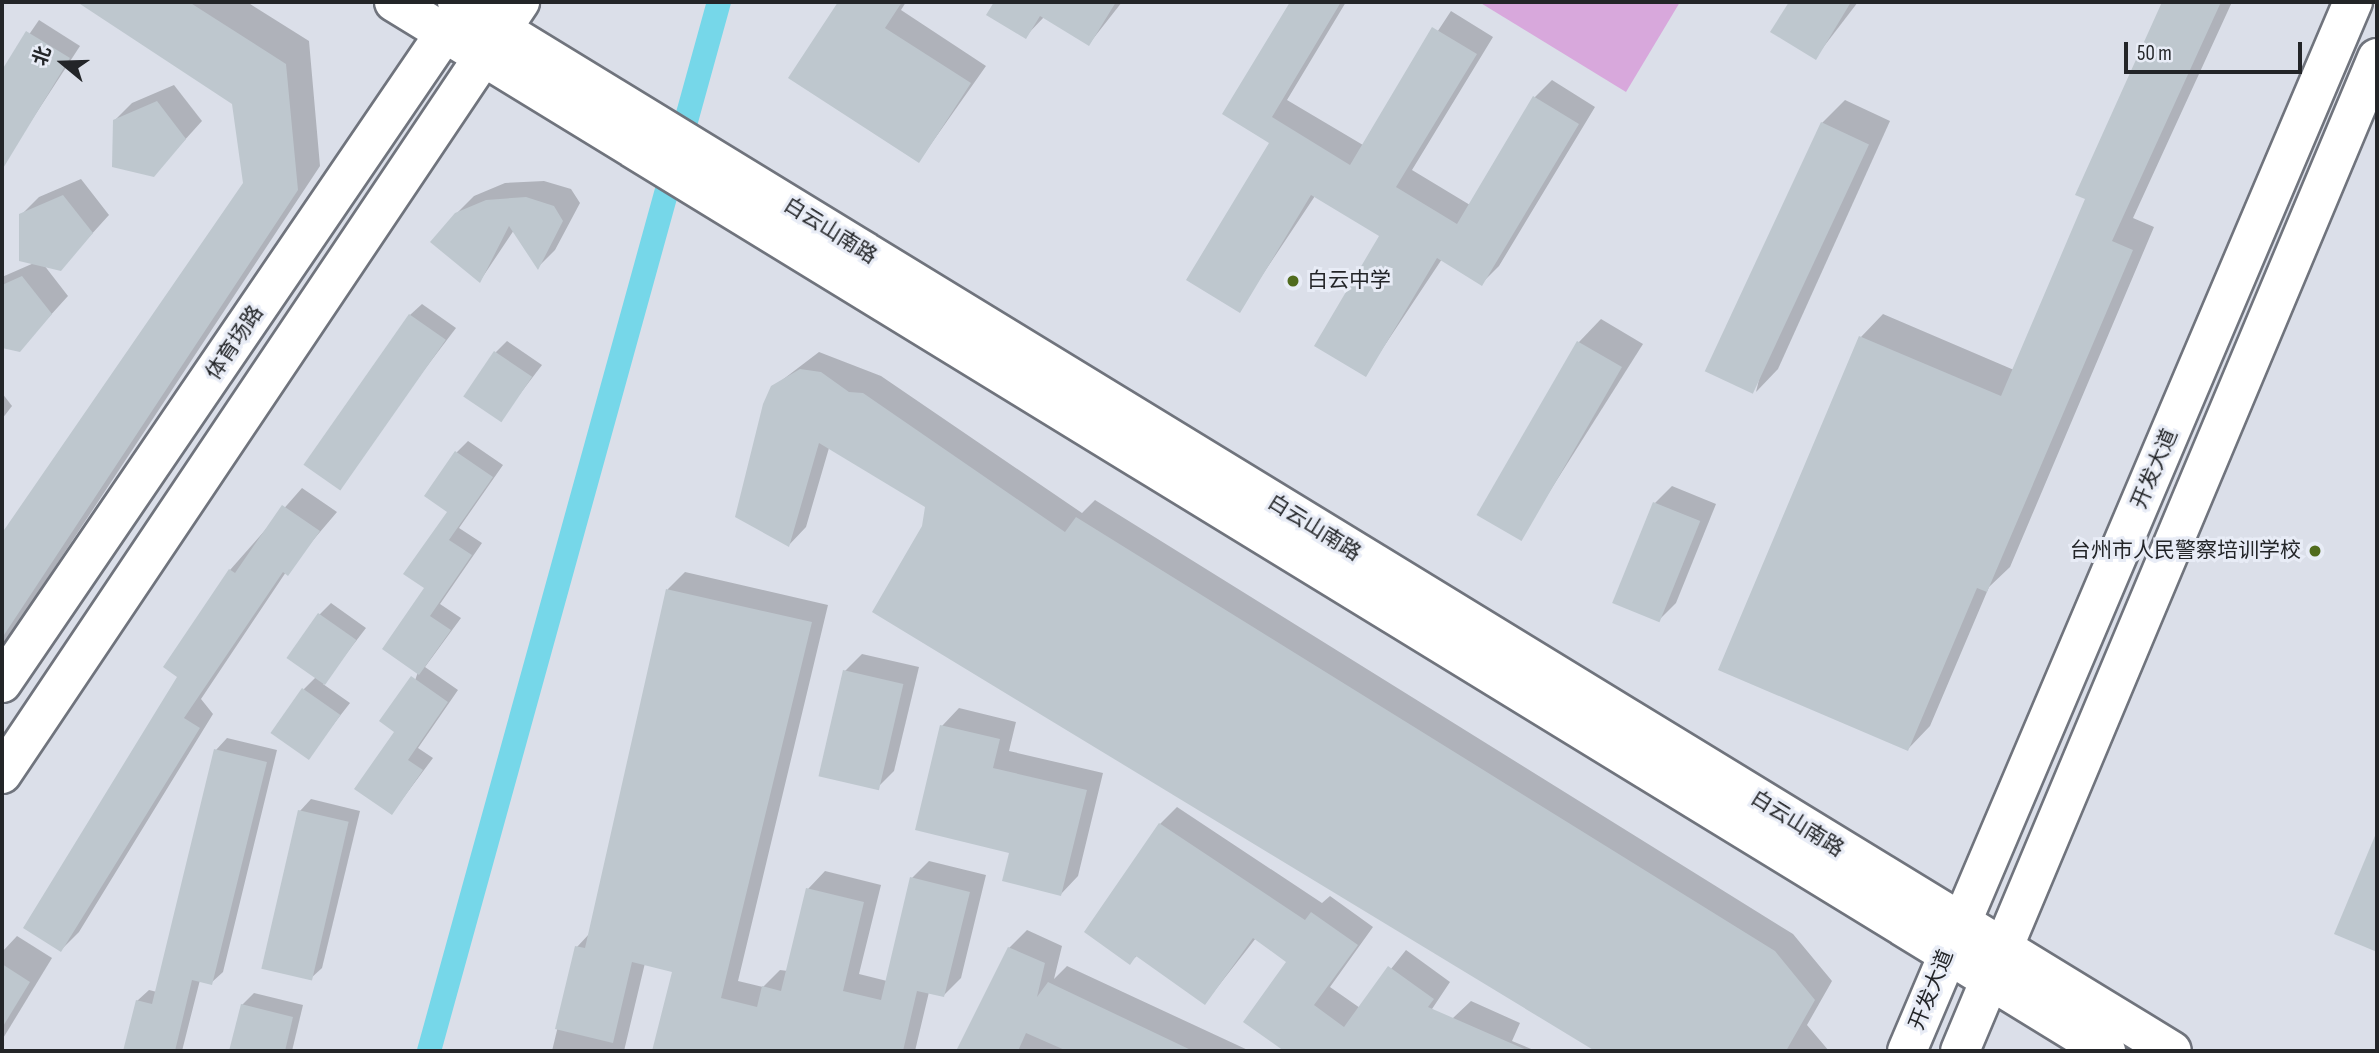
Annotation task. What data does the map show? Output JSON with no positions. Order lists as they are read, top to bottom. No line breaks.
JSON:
{"streets":{"main road":["白云山南路","体育场路","开发大道"]},"crossings":[["白云山南路","体育场路"],["白云山南路","开发大道"]],"places":["白云中学","台州市人民警察培训学校"],"scale_bar":"50 m","north":"left"}
